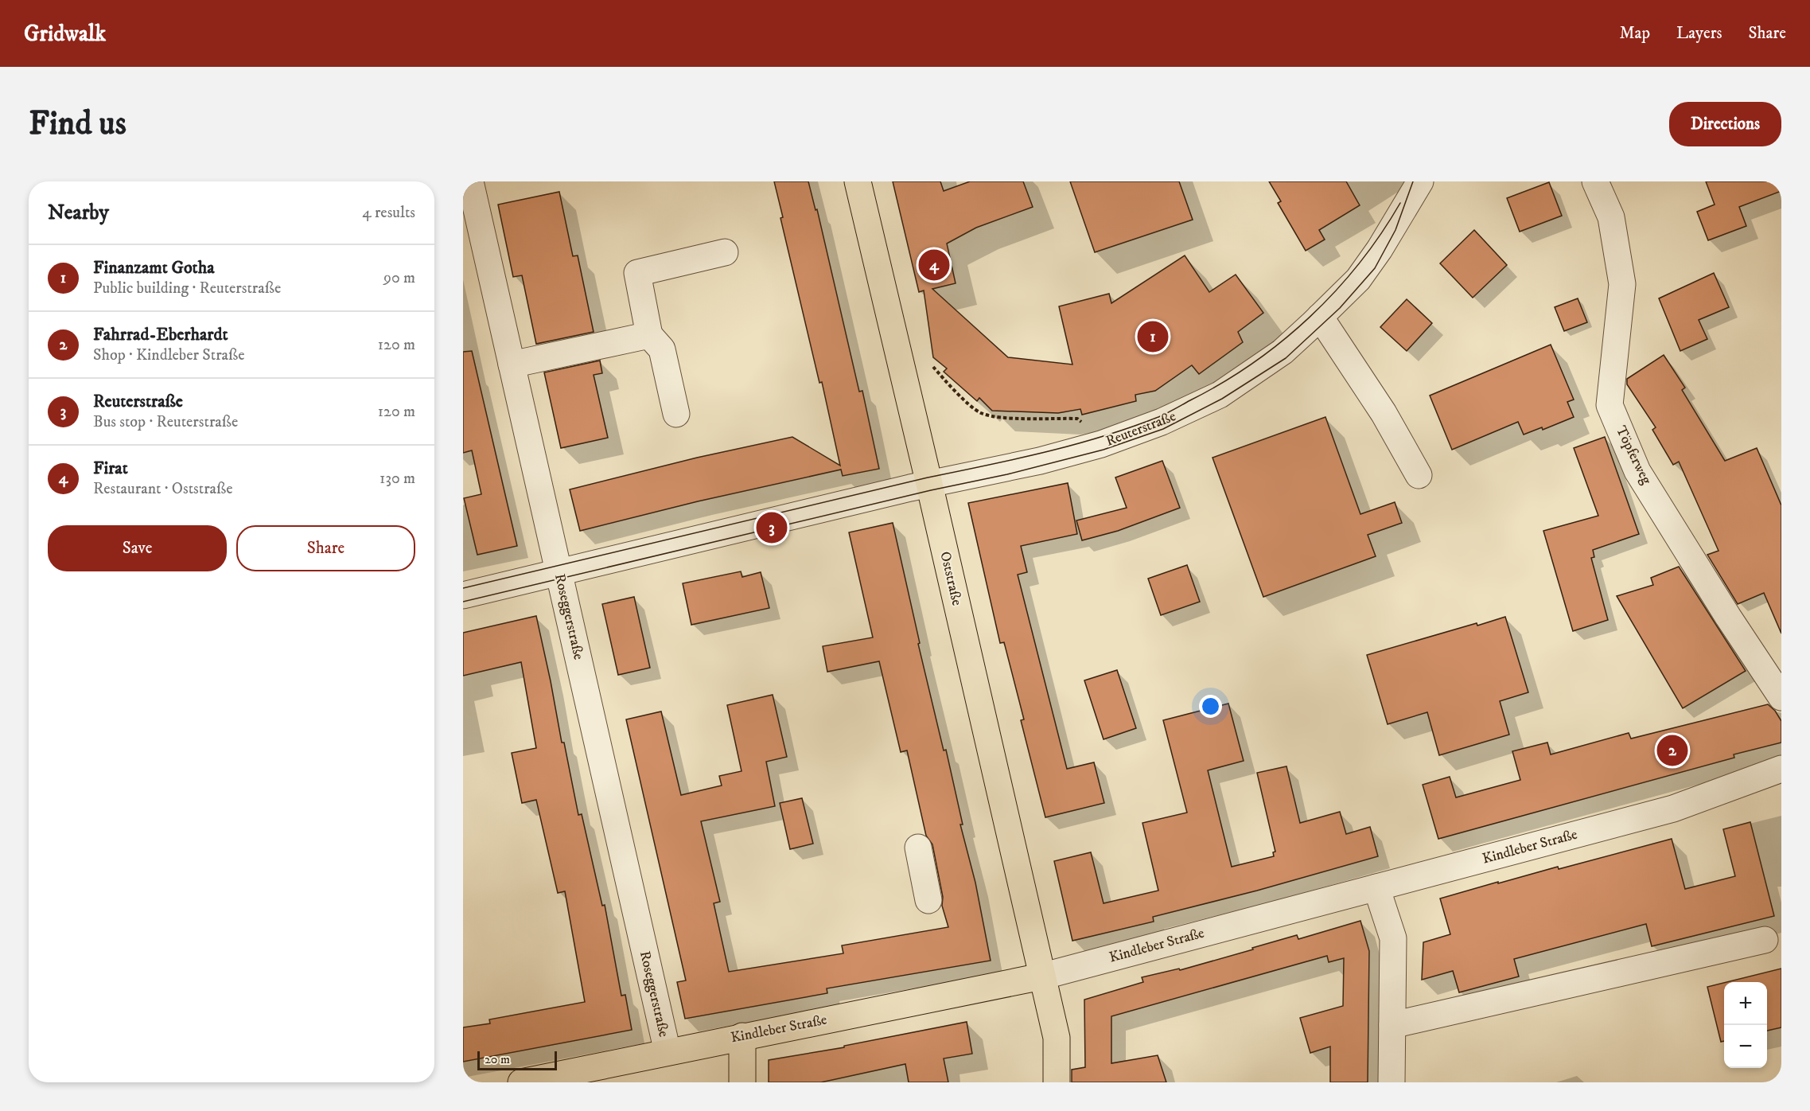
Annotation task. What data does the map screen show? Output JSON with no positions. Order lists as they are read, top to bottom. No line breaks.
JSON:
{"streets":{"main road":["Oststraße","Kindleber Straße"],"street":["Reuterstraße","Töpferweg","Roseggerstraße"]},"crossings":[["Reuterstraße","Oststraße"],["Reuterstraße","Roseggerstraße"],["Oststraße","Kindleber Straße"],["Roseggerstraße","Kindleber Straße"]],"scale_bar":"20 m","page":{"header":"Gridwalk","nav":["Map","Layers","Share"],"buttons":["Directions",["Save","Share"]],"title":"Find us","heading":["Nearby","4 results"],"list":[{"mark":"1","name":"Finanzamt Gotha","note":"Public building · Reuterstraße","value":"90 m"},{"mark":"2","name":"Fahrrad-Eberhardt","note":"Shop · Kindleber Straße","value":"120 m"},{"mark":"3","name":"Reuterstraße","note":"Bus stop · Reuterstraße","value":"120 m"},{"mark":"4","name":"Firat","note":"Restaurant · Oststraße","value":"130 m"}],"pins":["4","1","3","2"],"map_buttons":["+","−"],"scale":"20 m"}}
